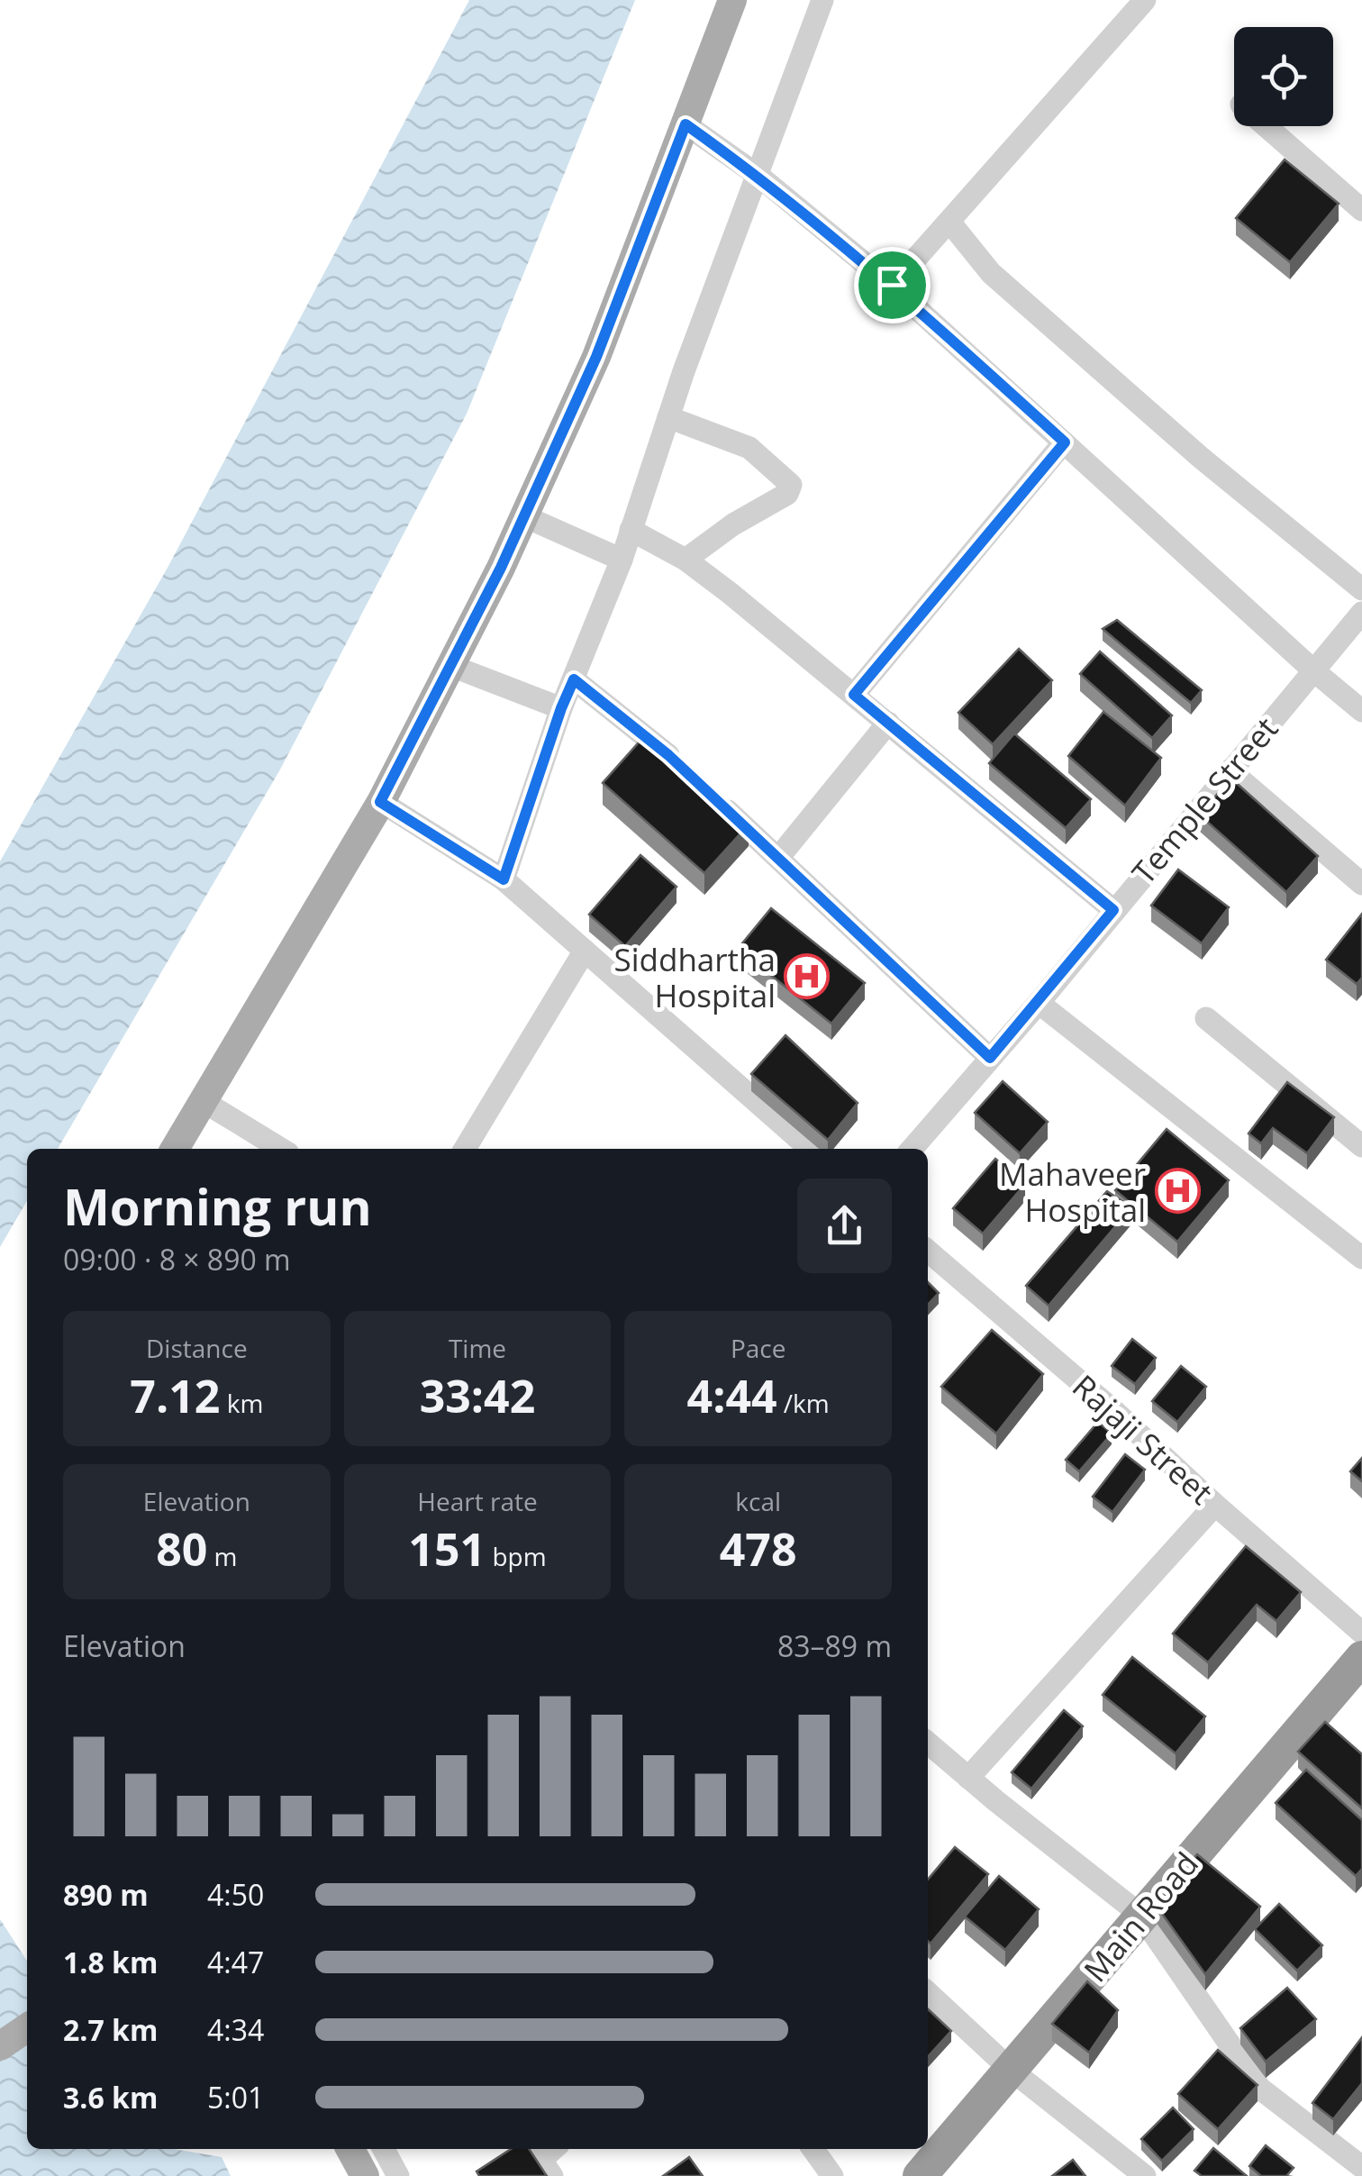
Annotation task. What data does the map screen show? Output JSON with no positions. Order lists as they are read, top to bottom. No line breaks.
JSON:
{"streets":{"highway":["Main Road"],"street":["Temple Street","Rajaji Street"]},"places":{"hospital":["Siddhartha Hospital","Mahaveer Hospital"]},"page":{"heading":["Morning run","09:00 · 8 × 890 m"],"stats":[["Distance","7.12 km"],["Time","33:42"],["Pace","4:44 /km"],["Elevation","80 m"],["Heart rate","151 bpm"],["kcal","478"]],"chart":["Elevation","83–89 m"],"list":[{"name":"890 m","note":"4:50"},{"name":"1.8 km","note":"4:47"},{"name":"2.7 km","note":"4:34"},{"name":"3.6 km","note":"5:01"}]}}
